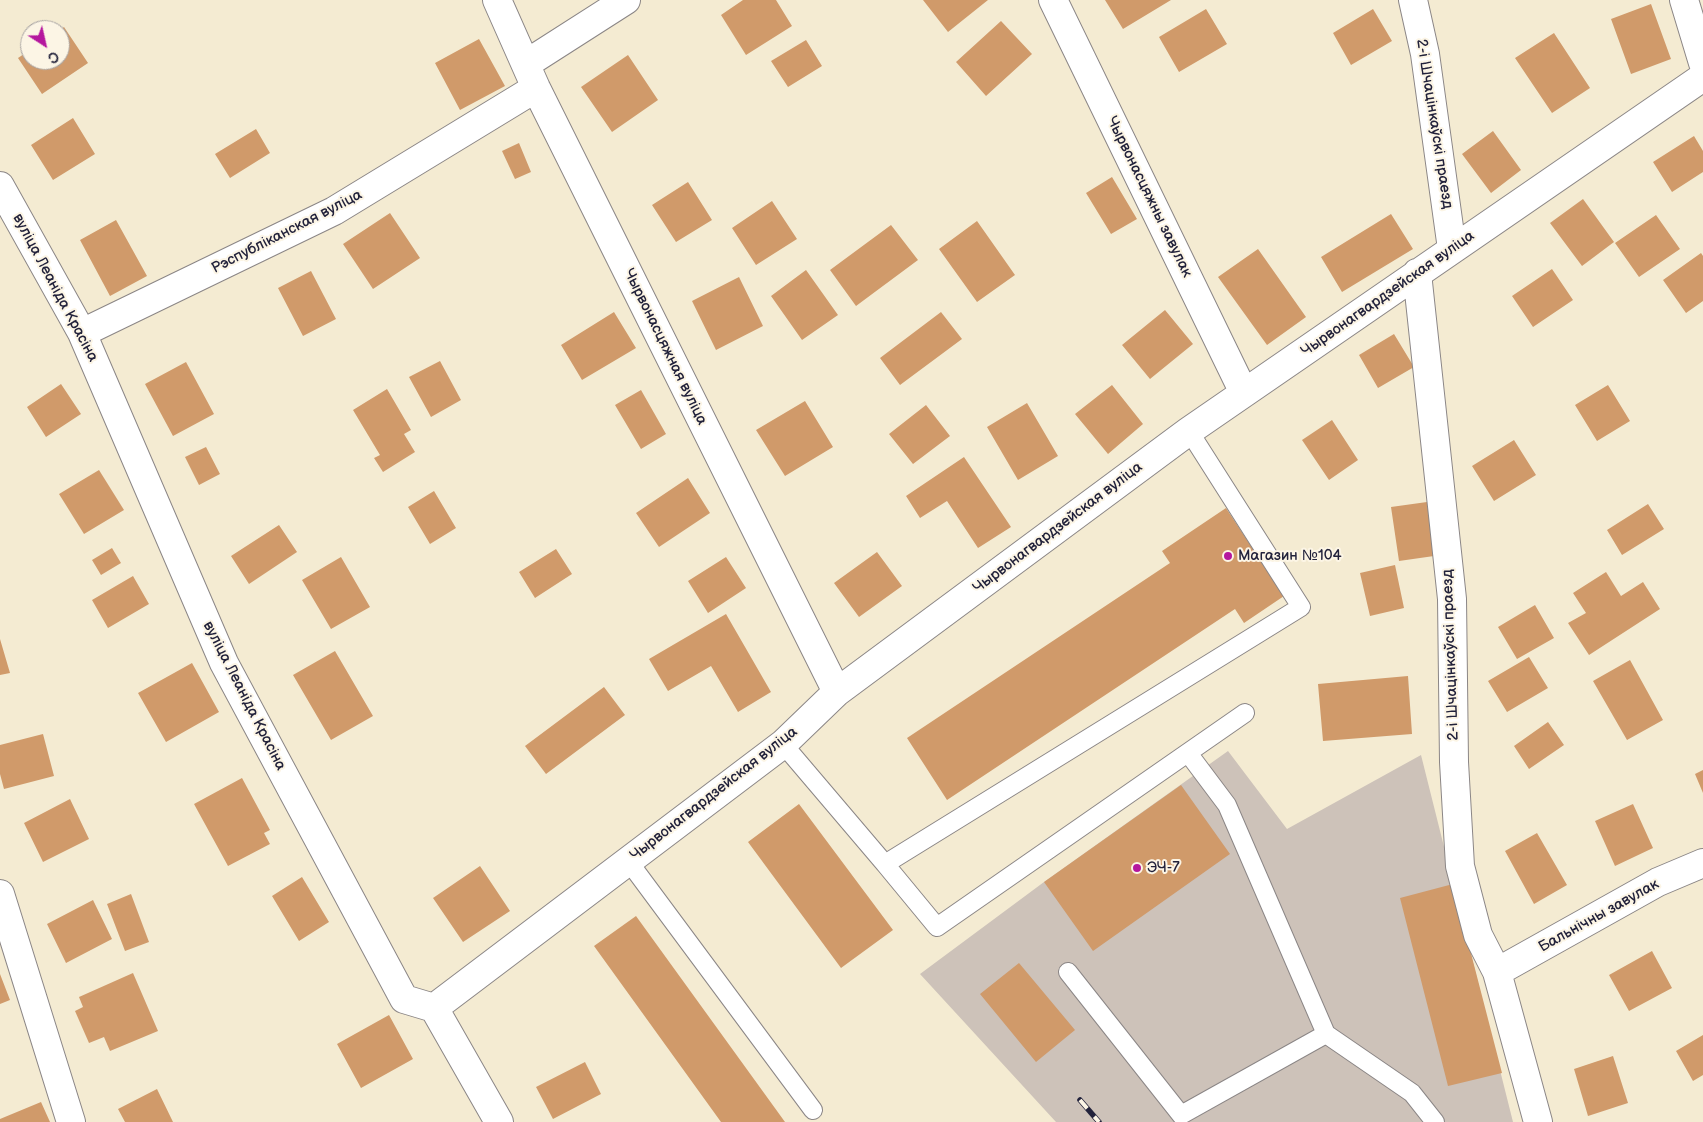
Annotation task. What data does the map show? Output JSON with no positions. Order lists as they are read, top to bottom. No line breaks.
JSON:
{"streets":{"street":["2-і Шчацінкаўскі праезд","Чырвонасцяжны завулак","Рэспубліканская вуліца","вуліца Леаніда Красіна","Чырвонагвардзейская вуліца","Чырвонасцяжная вуліца","Бальнічны завулак"]},"crossings":[["2-і Шчацінкаўскі праезд","Чырвонагвардзейская вуліца"],["2-і Шчацінкаўскі праезд","Бальнічны завулак"],["Чырвонасцяжны завулак","Чырвонагвардзейская вуліца"],["Рэспубліканская вуліца","вуліца Леаніда Красіна"],["Рэспубліканская вуліца","Чырвонасцяжная вуліца"],["вуліца Леаніда Красіна","Чырвонагвардзейская вуліца"],["Чырвонагвардзейская вуліца","Чырвонасцяжная вуліца"]],"places":["Магазин №104","ЭЧ-7"],"north":"bottom right"}
